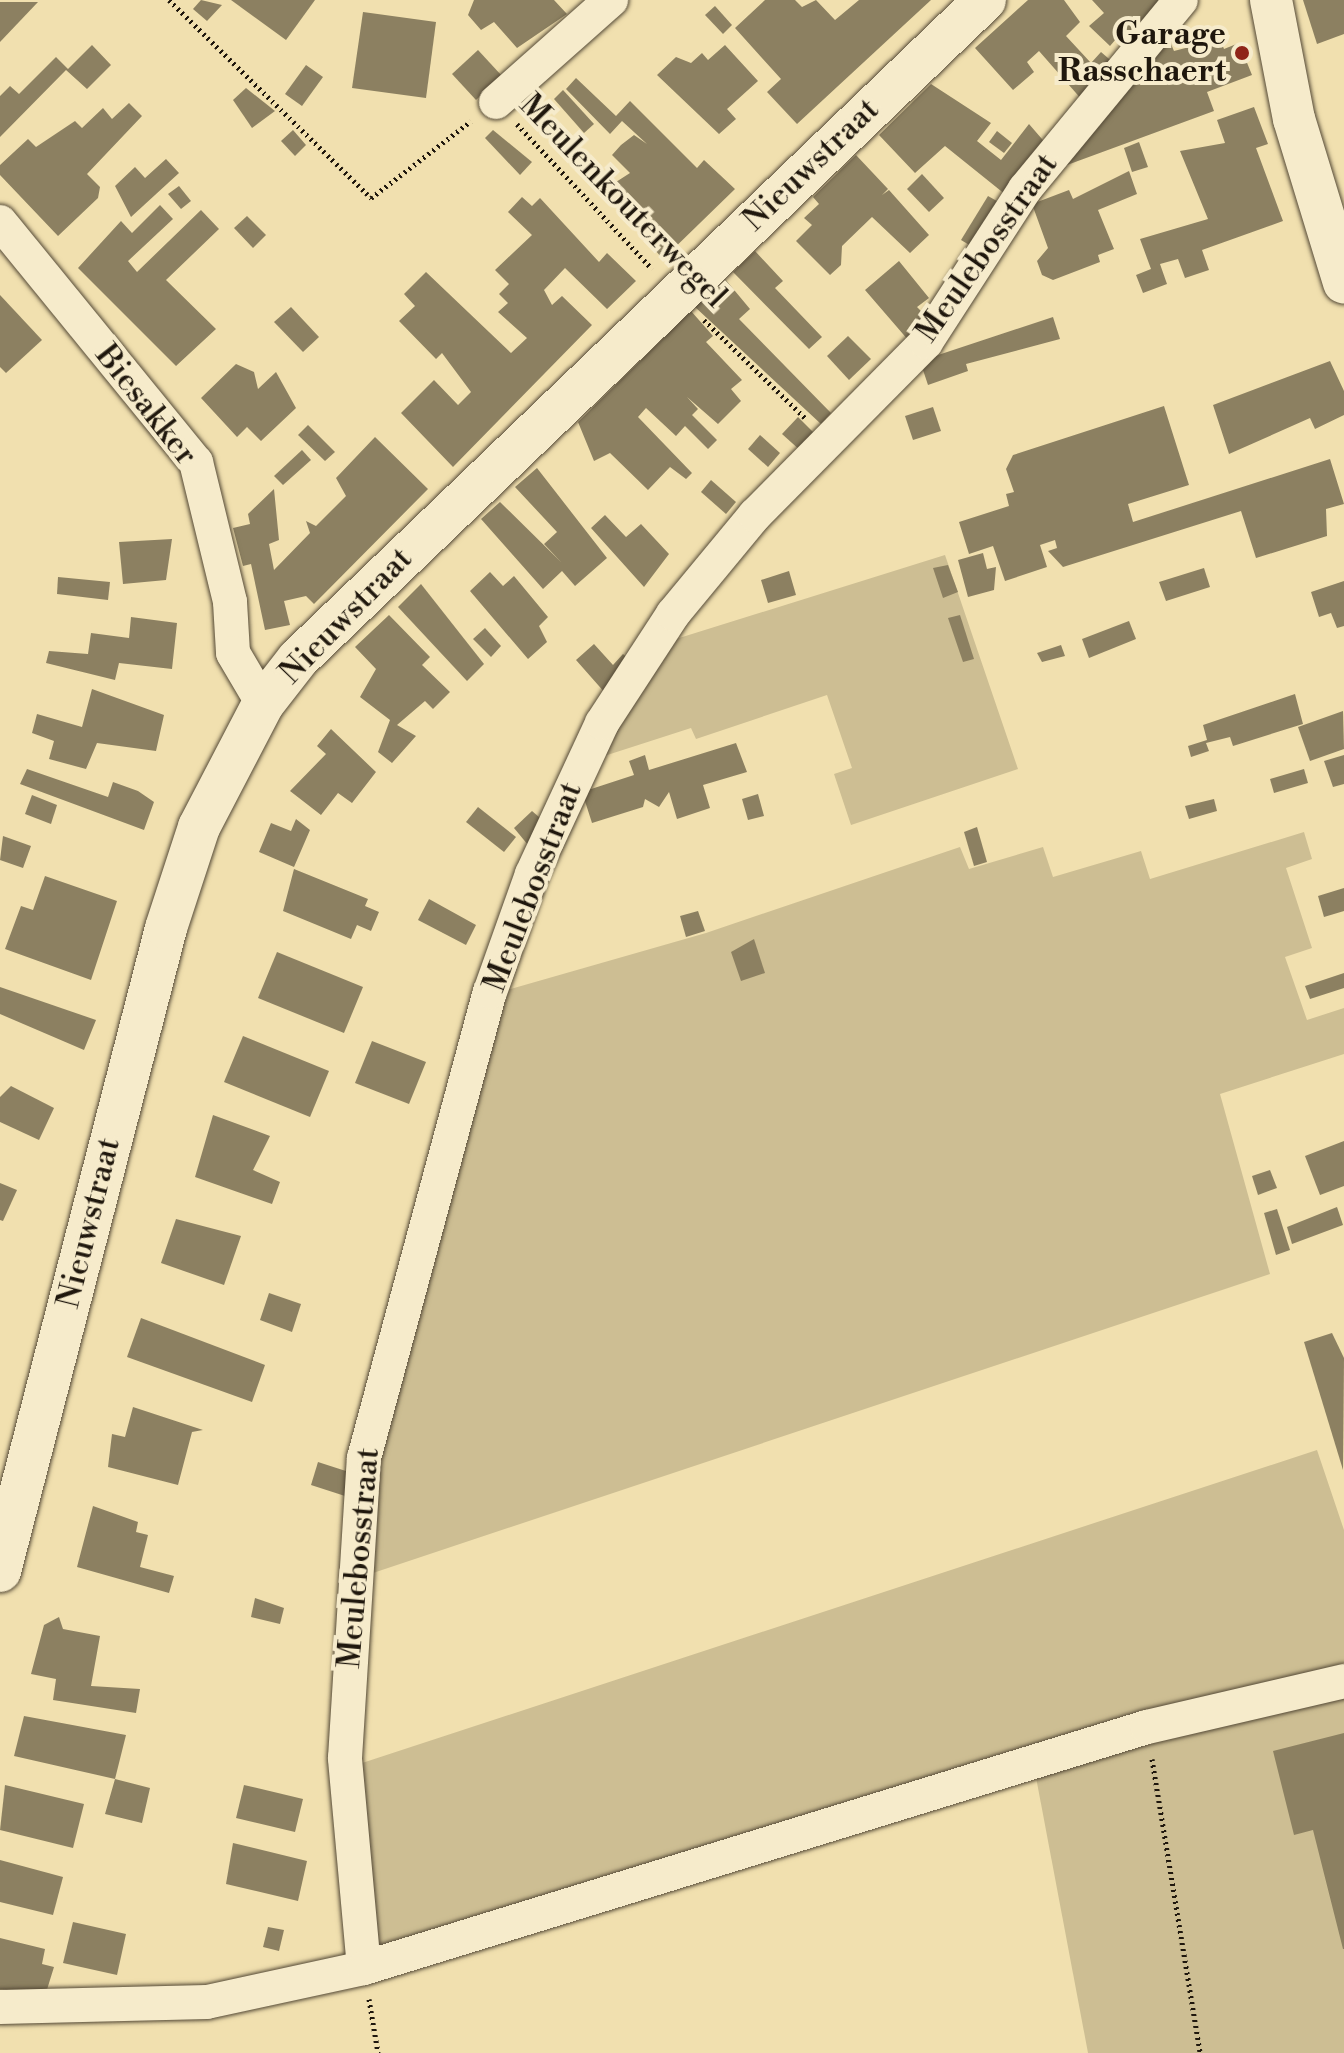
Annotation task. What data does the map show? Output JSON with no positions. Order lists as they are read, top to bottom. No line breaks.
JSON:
{"streets":{"street":["Nieuwstraat","Meulebosstraat","Biesakker"],"path":["Meulenkouterwegel"]},"crossings":[["Nieuwstraat","Meulenkouterwegel"],["Nieuwstraat","Biesakker"],["Meulenkouterwegel","Meulebosstraat"]],"places":["Garage Rasschaert"]}
